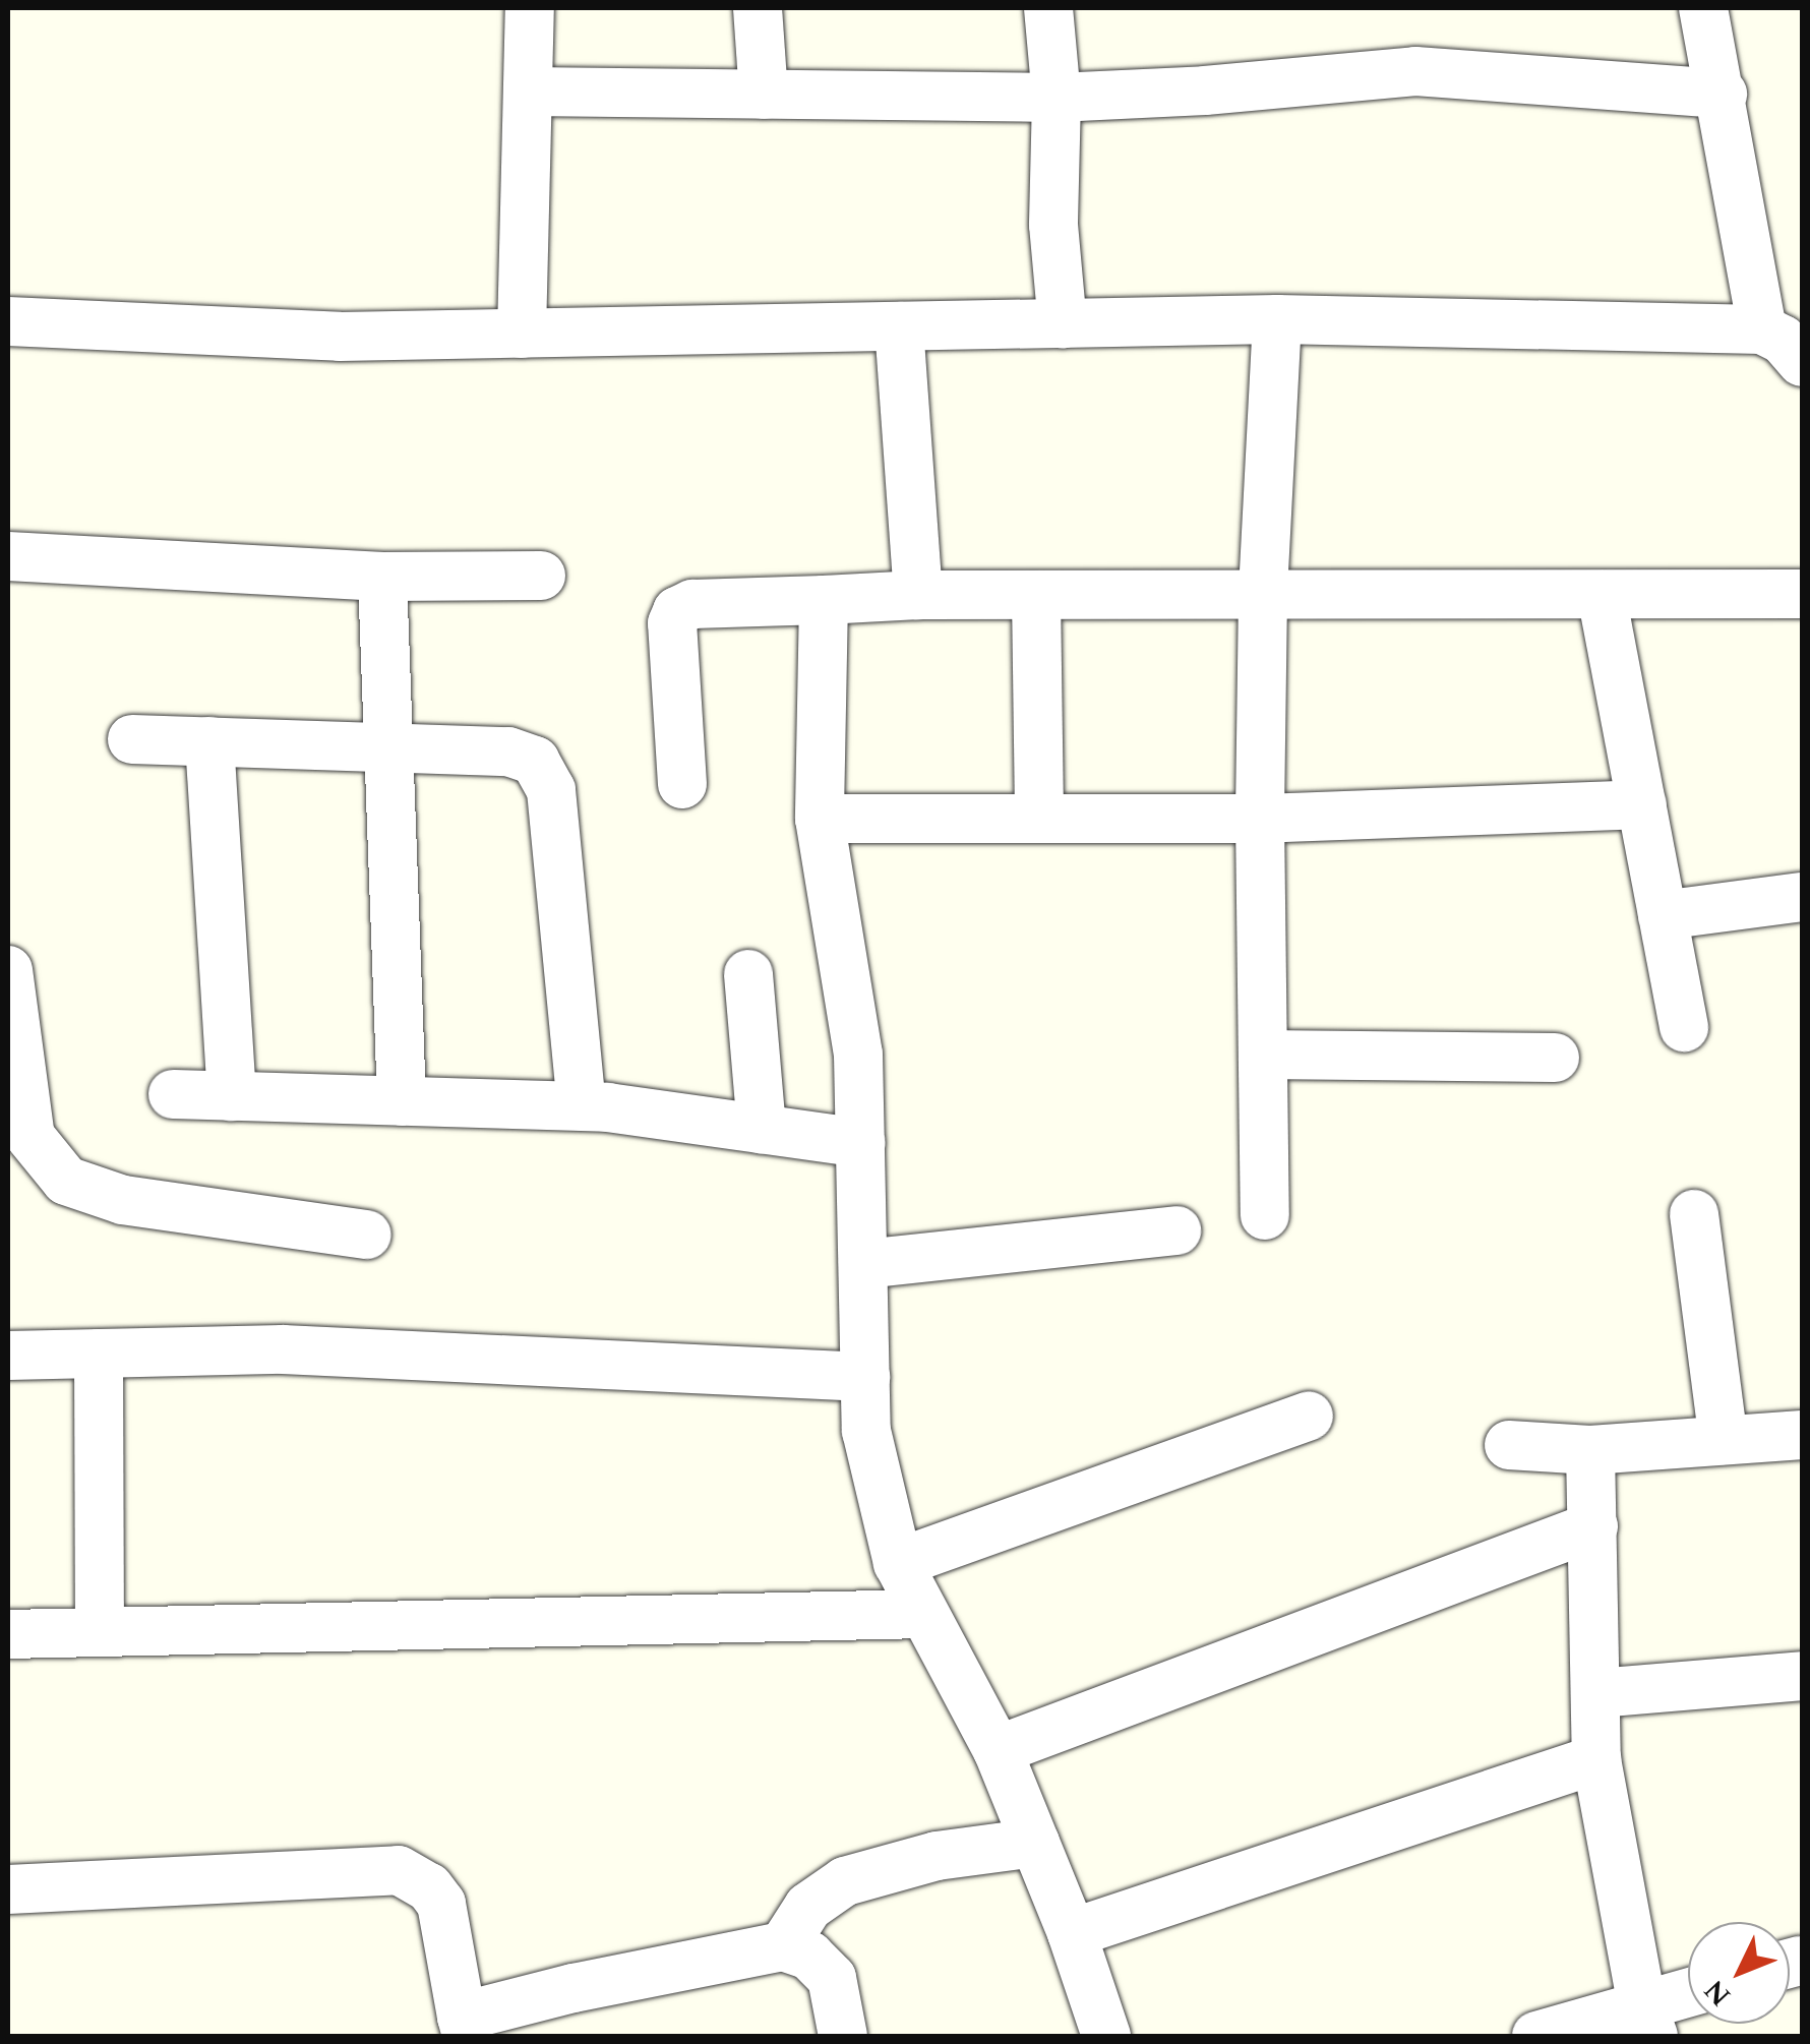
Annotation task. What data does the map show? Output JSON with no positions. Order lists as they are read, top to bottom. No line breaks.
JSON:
{"north":"bottom left"}
